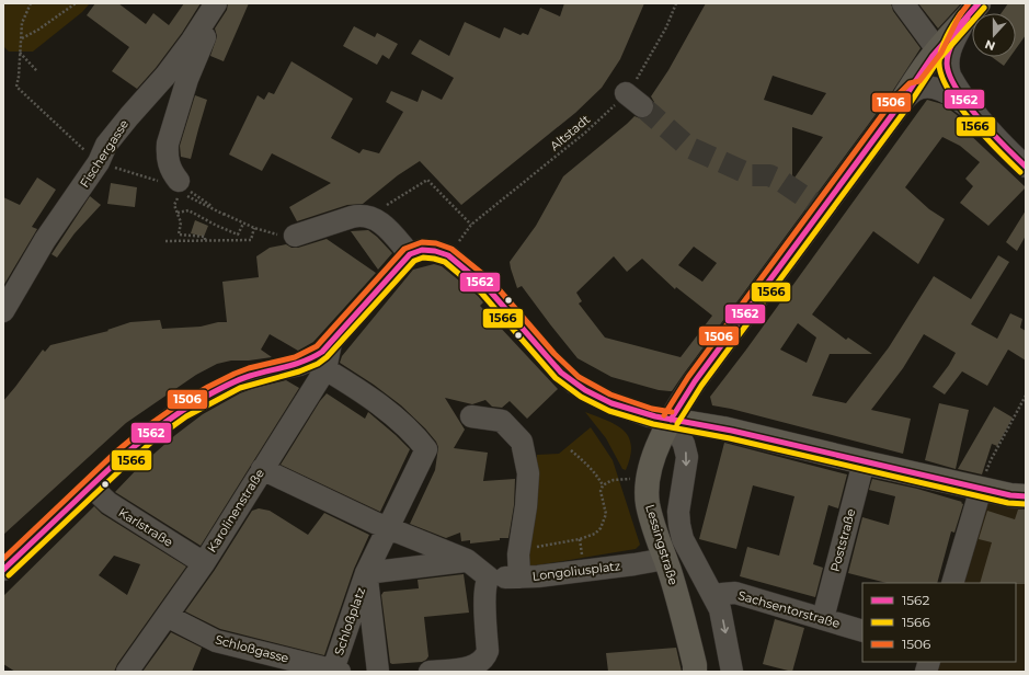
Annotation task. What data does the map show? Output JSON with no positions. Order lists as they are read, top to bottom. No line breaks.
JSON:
{"streets":{"main road":["Lessingstraße"],"street":["Fischergasse","Karolinenstraße","Karlstraße","Poststraße","Longoliusplatz","Sachsentorstraße","Schloßplatz","Schloßgasse"],"path":["Altstadt"]},"crossings":[["Karolinenstraße","Karlstraße"],["Karolinenstraße","Schloßplatz"],["Karolinenstraße","Schloßgasse"],["Poststraße","Sachsentorstraße"],["Lessingstraße","Longoliusplatz"],["Schloßplatz","Schloßgasse"]],"lines":["transit line 1562","transit line 1506","transit line 1566"],"legend":["1562","1566","1506"],"north":"bottom"}
